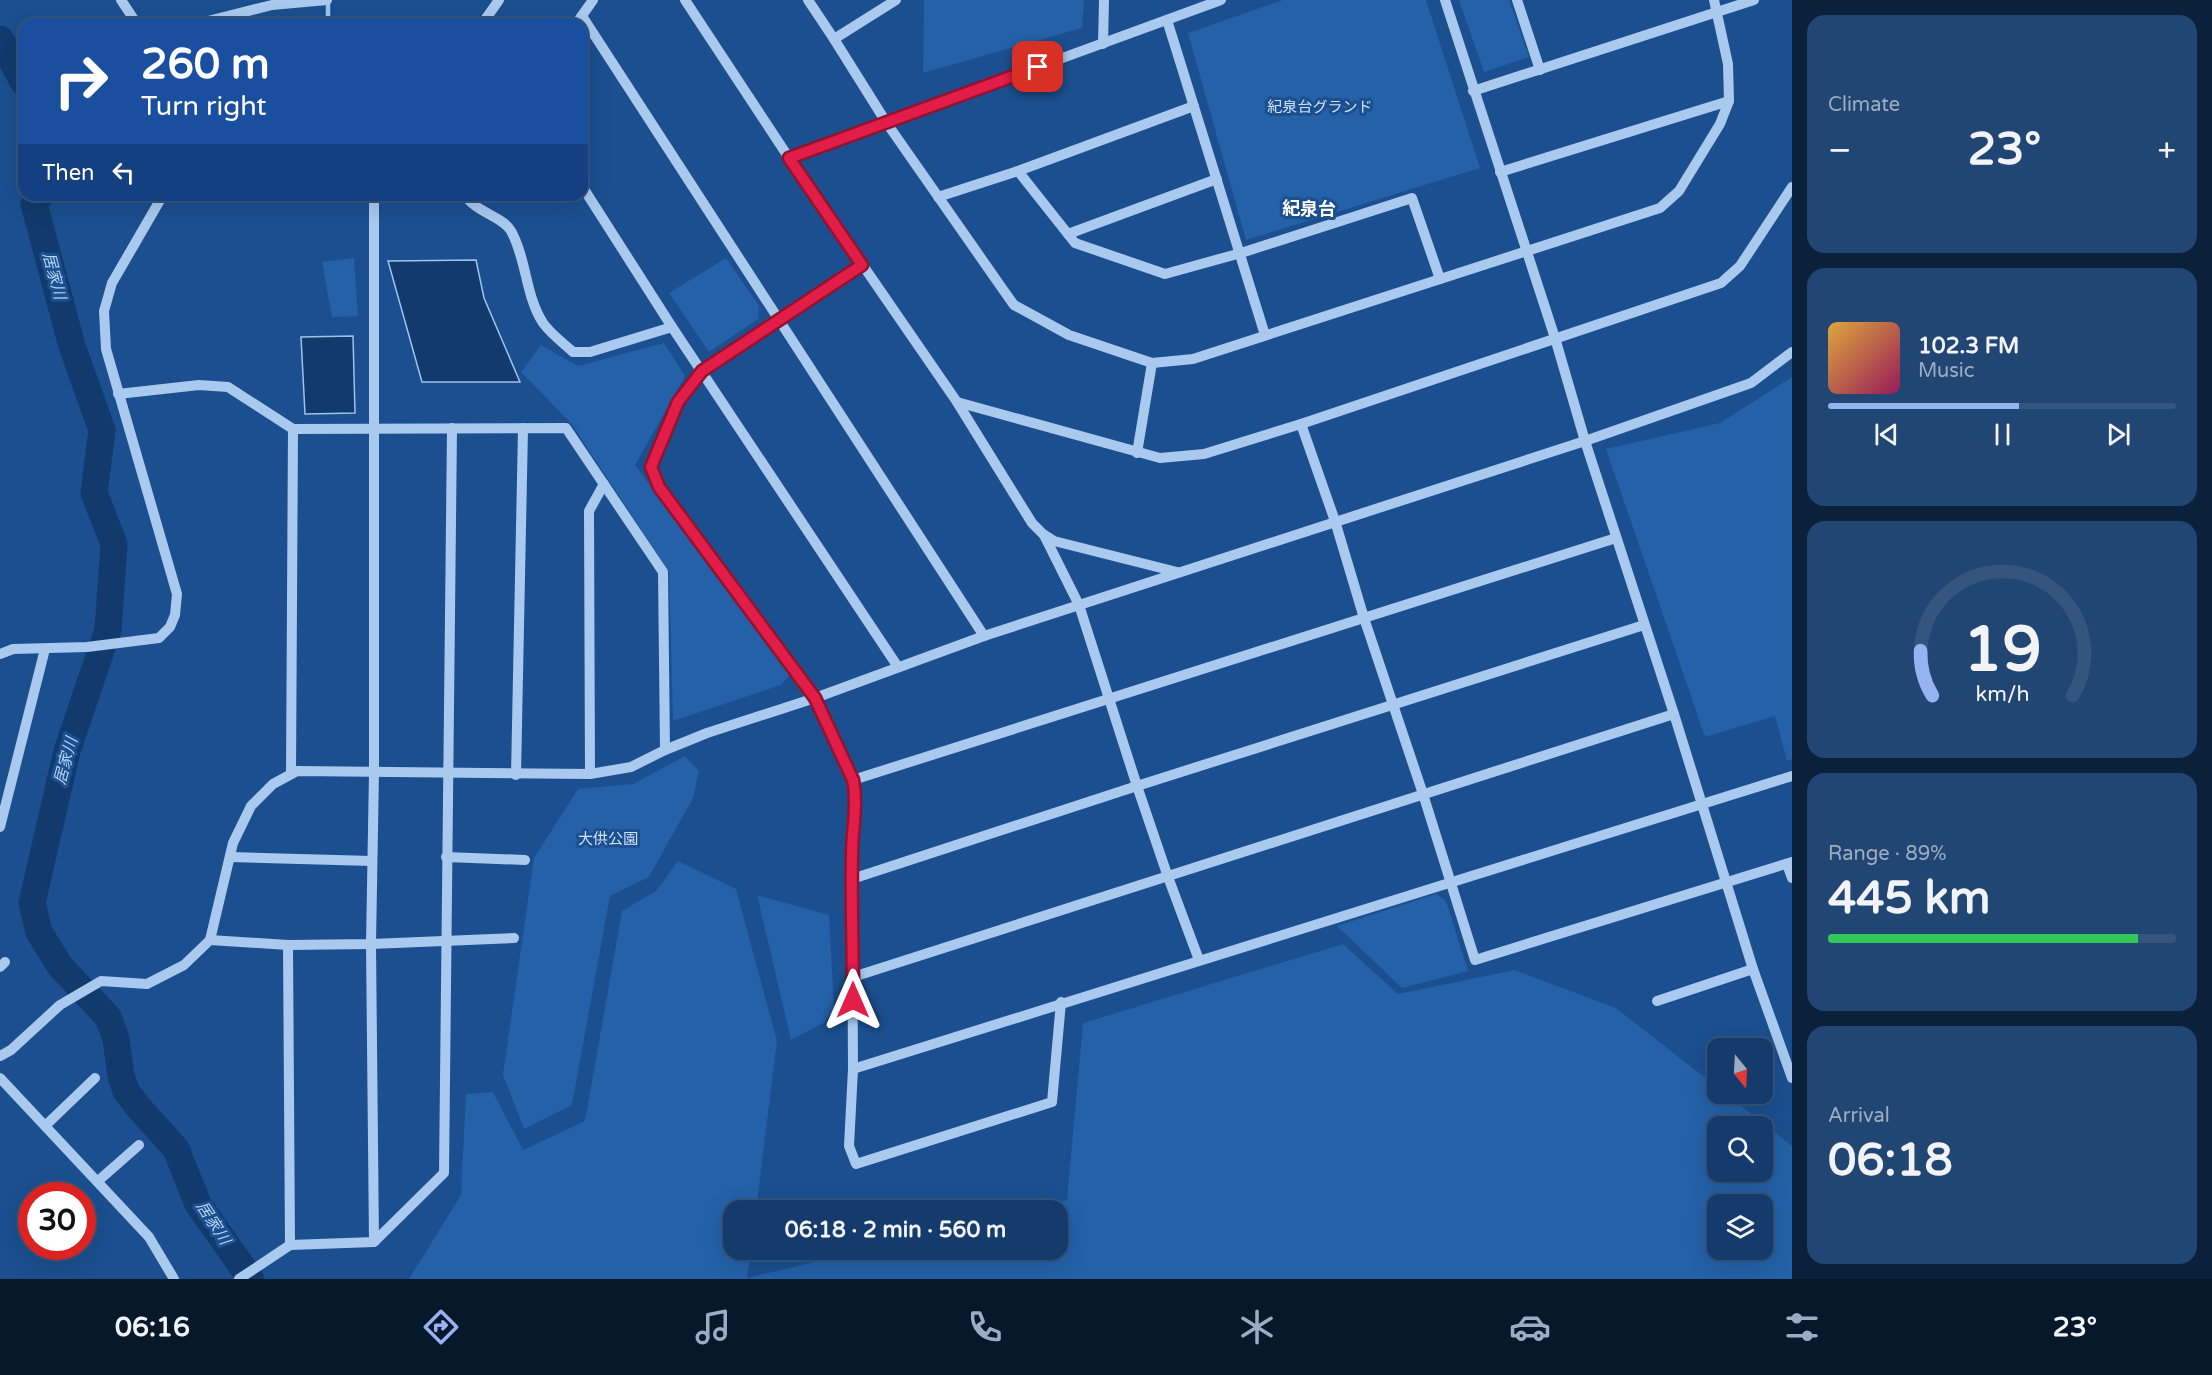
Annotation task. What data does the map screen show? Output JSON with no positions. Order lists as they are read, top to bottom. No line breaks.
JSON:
{"districts":["紀泉台"],"water":["居家川"],"parks":["紀泉台グランド","大供公園"],"north":"bottom","page":{"tile":["Climate",["Range · 89%","445 km"],["Arrival","06:18"]],"turn":["260 m","Turn right"],"heat":["−","23°","+"],"then":"Then","song":["102.3 FM","Music"],"limit":"30","trip":"06:18 · 2 min · 560 m","tabs":["06:16","23°"],"gauge":["19","km/h"]}}
